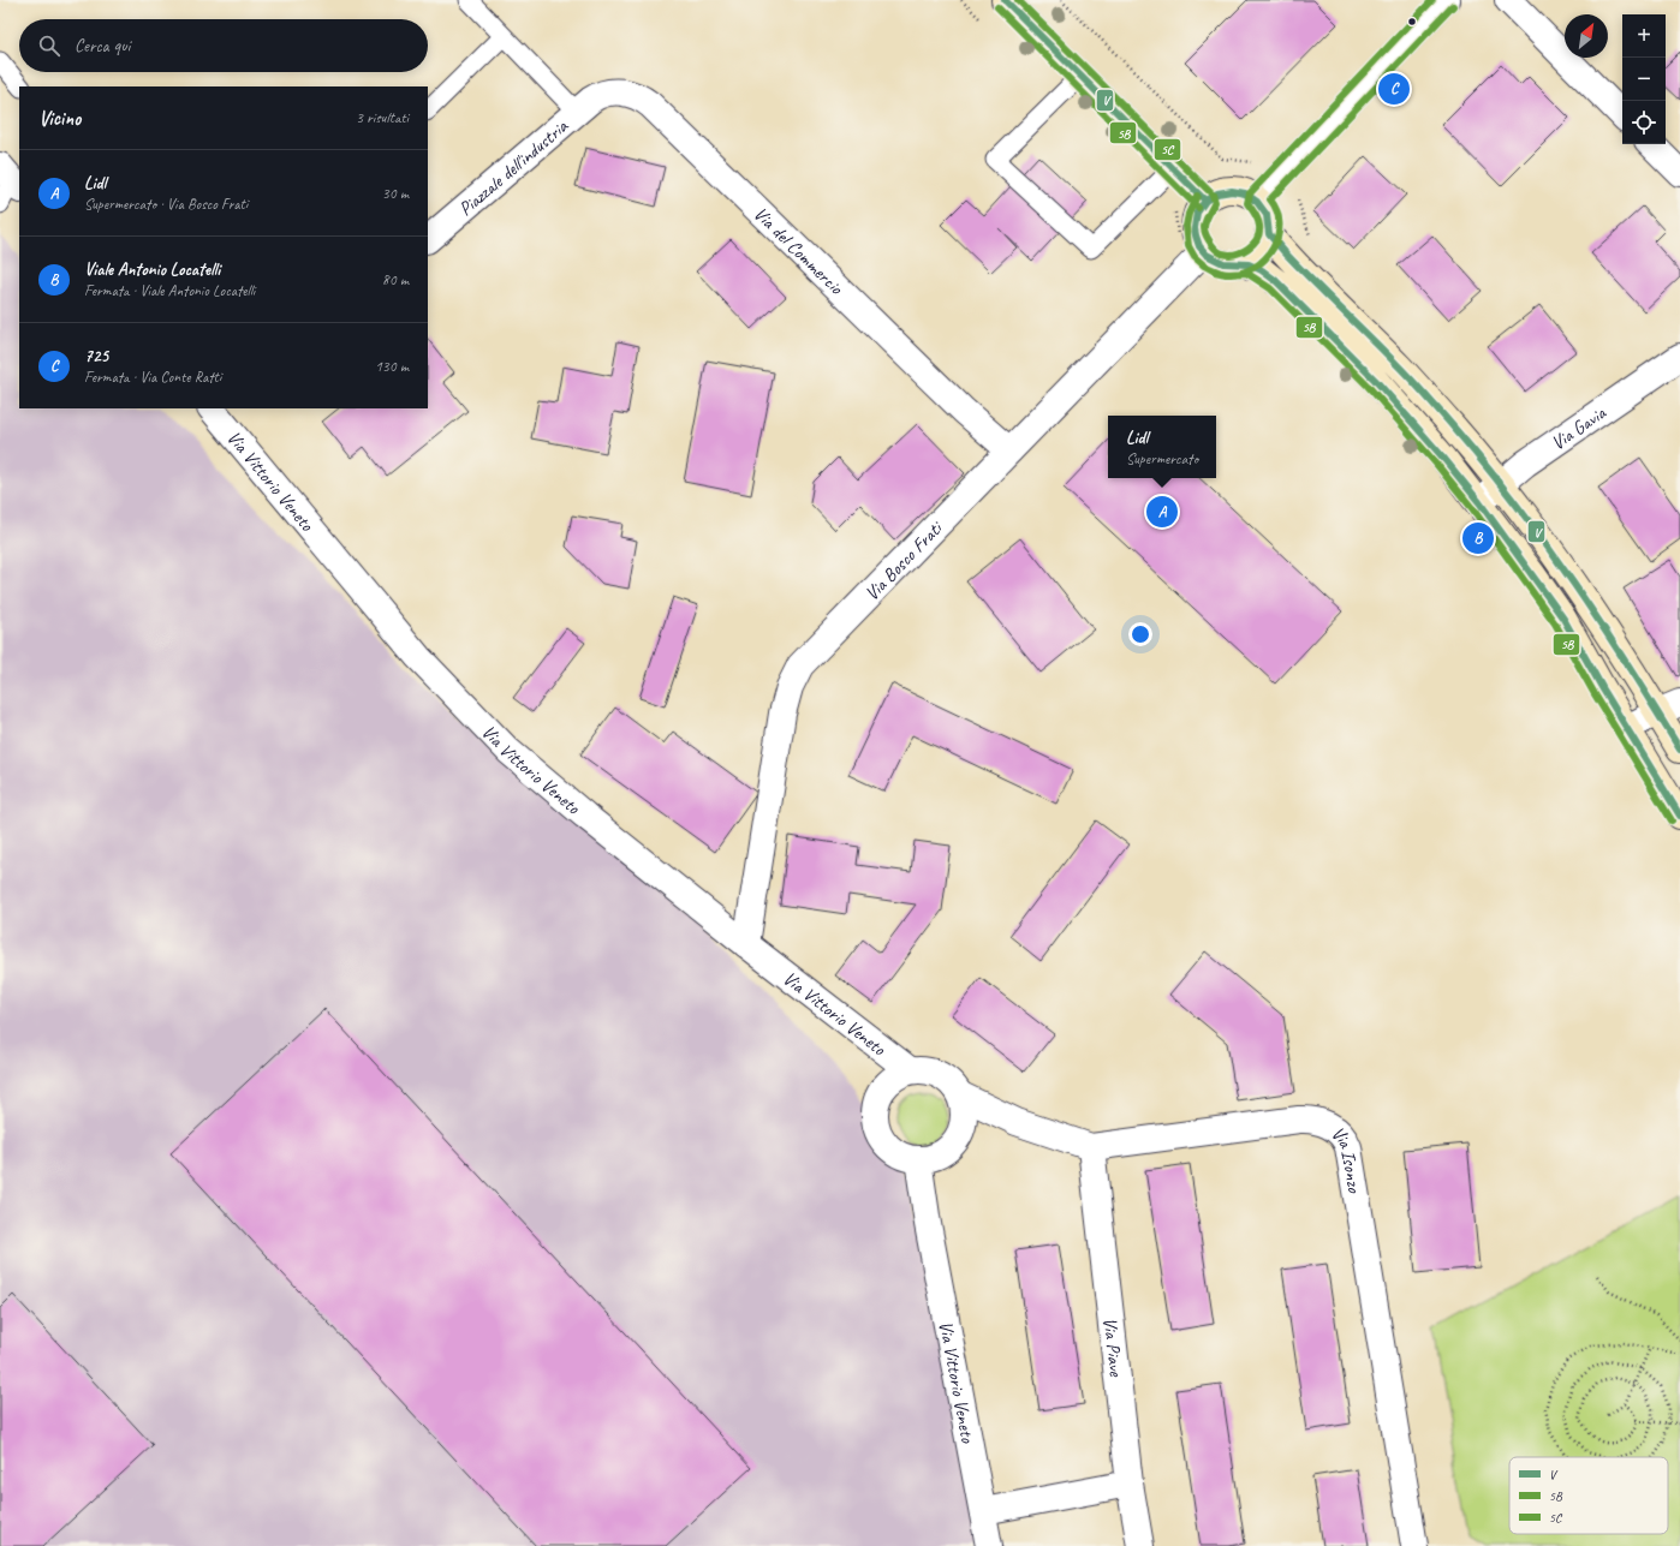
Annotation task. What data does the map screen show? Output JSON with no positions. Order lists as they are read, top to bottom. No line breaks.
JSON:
{"streets":{"street":["Piazzale dell'industria","Via del Commercio","Via Gavia","Via Vittorio Veneto","Via Bosco Frati","Via Isonzo","Via Piave"]},"crossings":[["Piazzale dell'industria","Via del Commercio"],["Via del Commercio","Via Bosco Frati"],["Via Vittorio Veneto","Via Bosco Frati"],["Via Vittorio Veneto","Via Isonzo"],["Via Isonzo","Via Piave"]],"lines":["transit line V","transit line 5C","transit line 5B"],"legend":["V","5B","5C"],"north":"top right","page":{"map_buttons":["+","−"],"search":"Cerca qui","pins":["C","A","B"],"heading":["Vicino","3 risultati"],"list":[{"mark":"A","name":"Lidl","note":"Supermercato · Via Bosco Frati","value":"30 m"},{"mark":"B","name":"Viale Antonio Locatelli","note":"Fermata · Viale Antonio Locatelli","value":"80 m"},{"mark":"C","name":"725","note":"Fermata · Via Conte Ratti","value":"130 m"}],"popup":["Lidl","Supermercato"]}}
